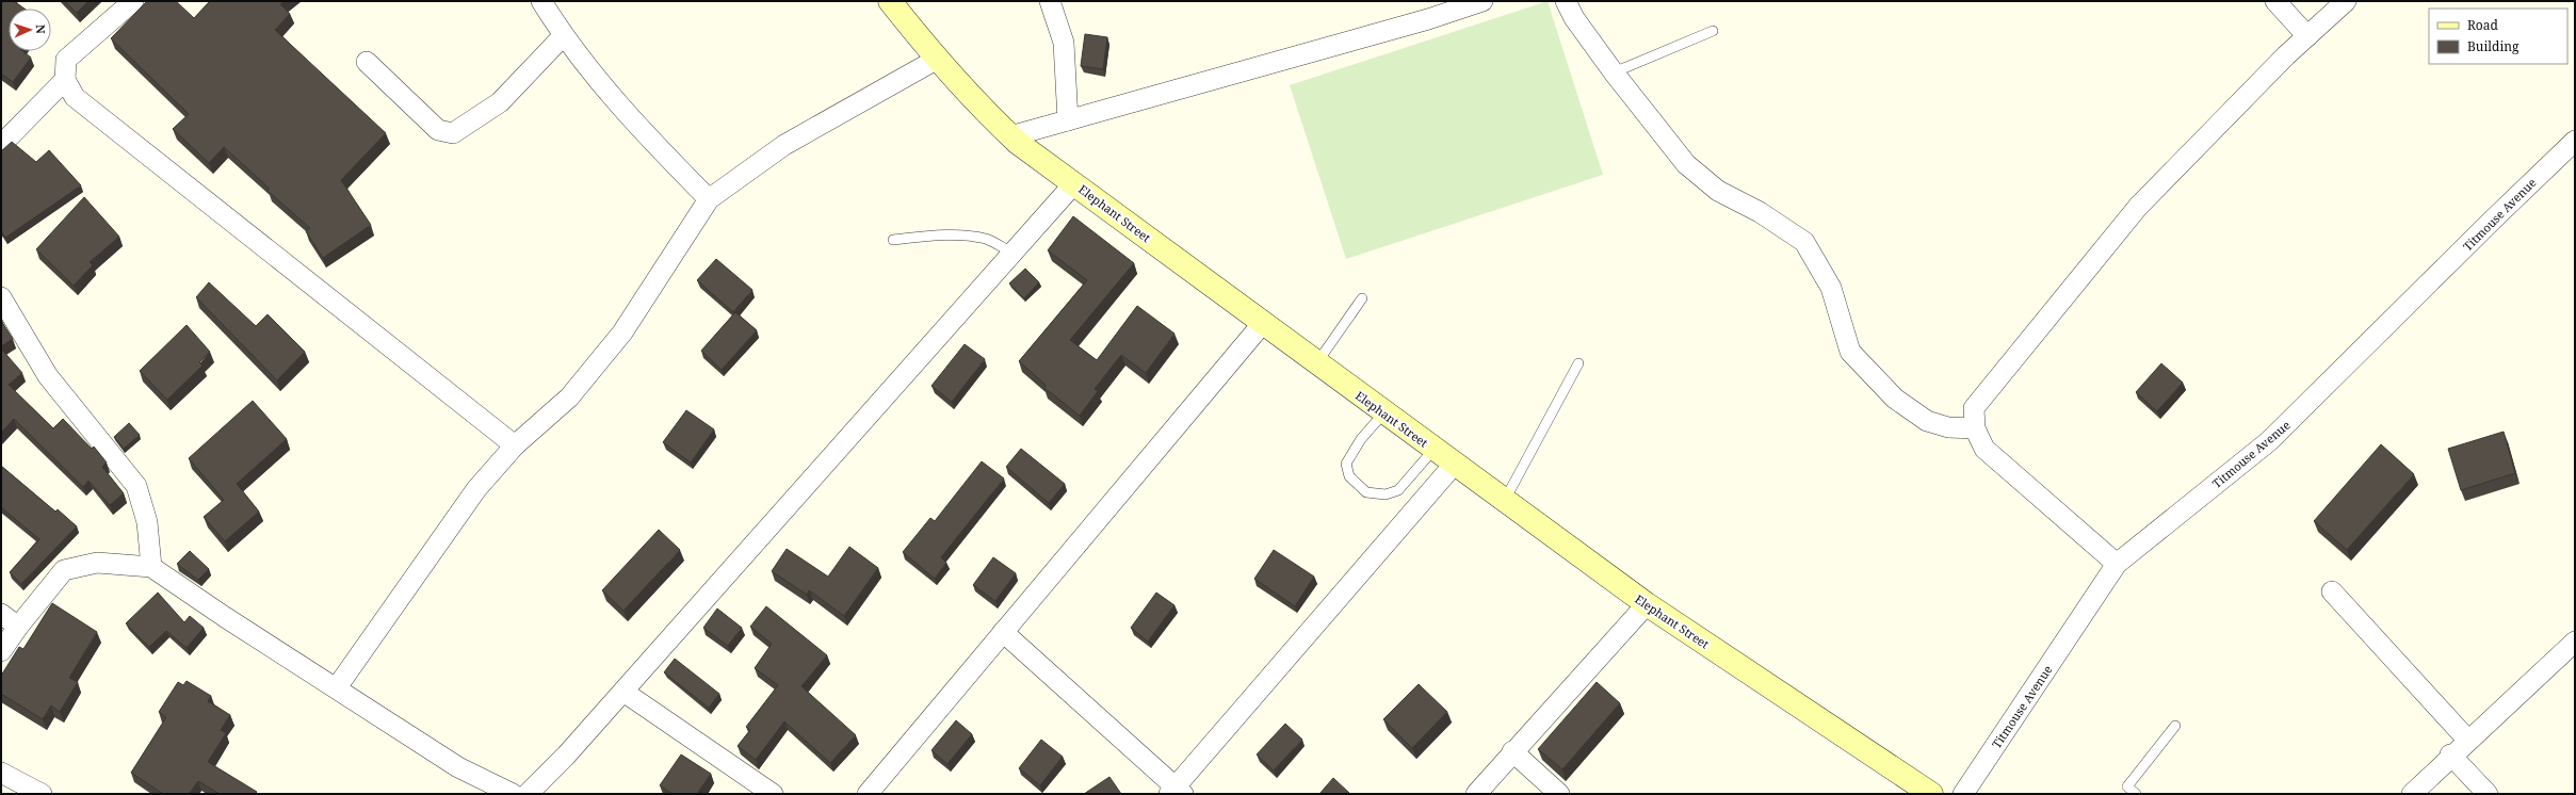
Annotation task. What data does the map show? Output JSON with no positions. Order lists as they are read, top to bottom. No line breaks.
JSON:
{"streets":{"main road":["Elephant Street"],"street":["Titmouse Avenue"]},"legend":["Road","Building"],"north":"right"}
